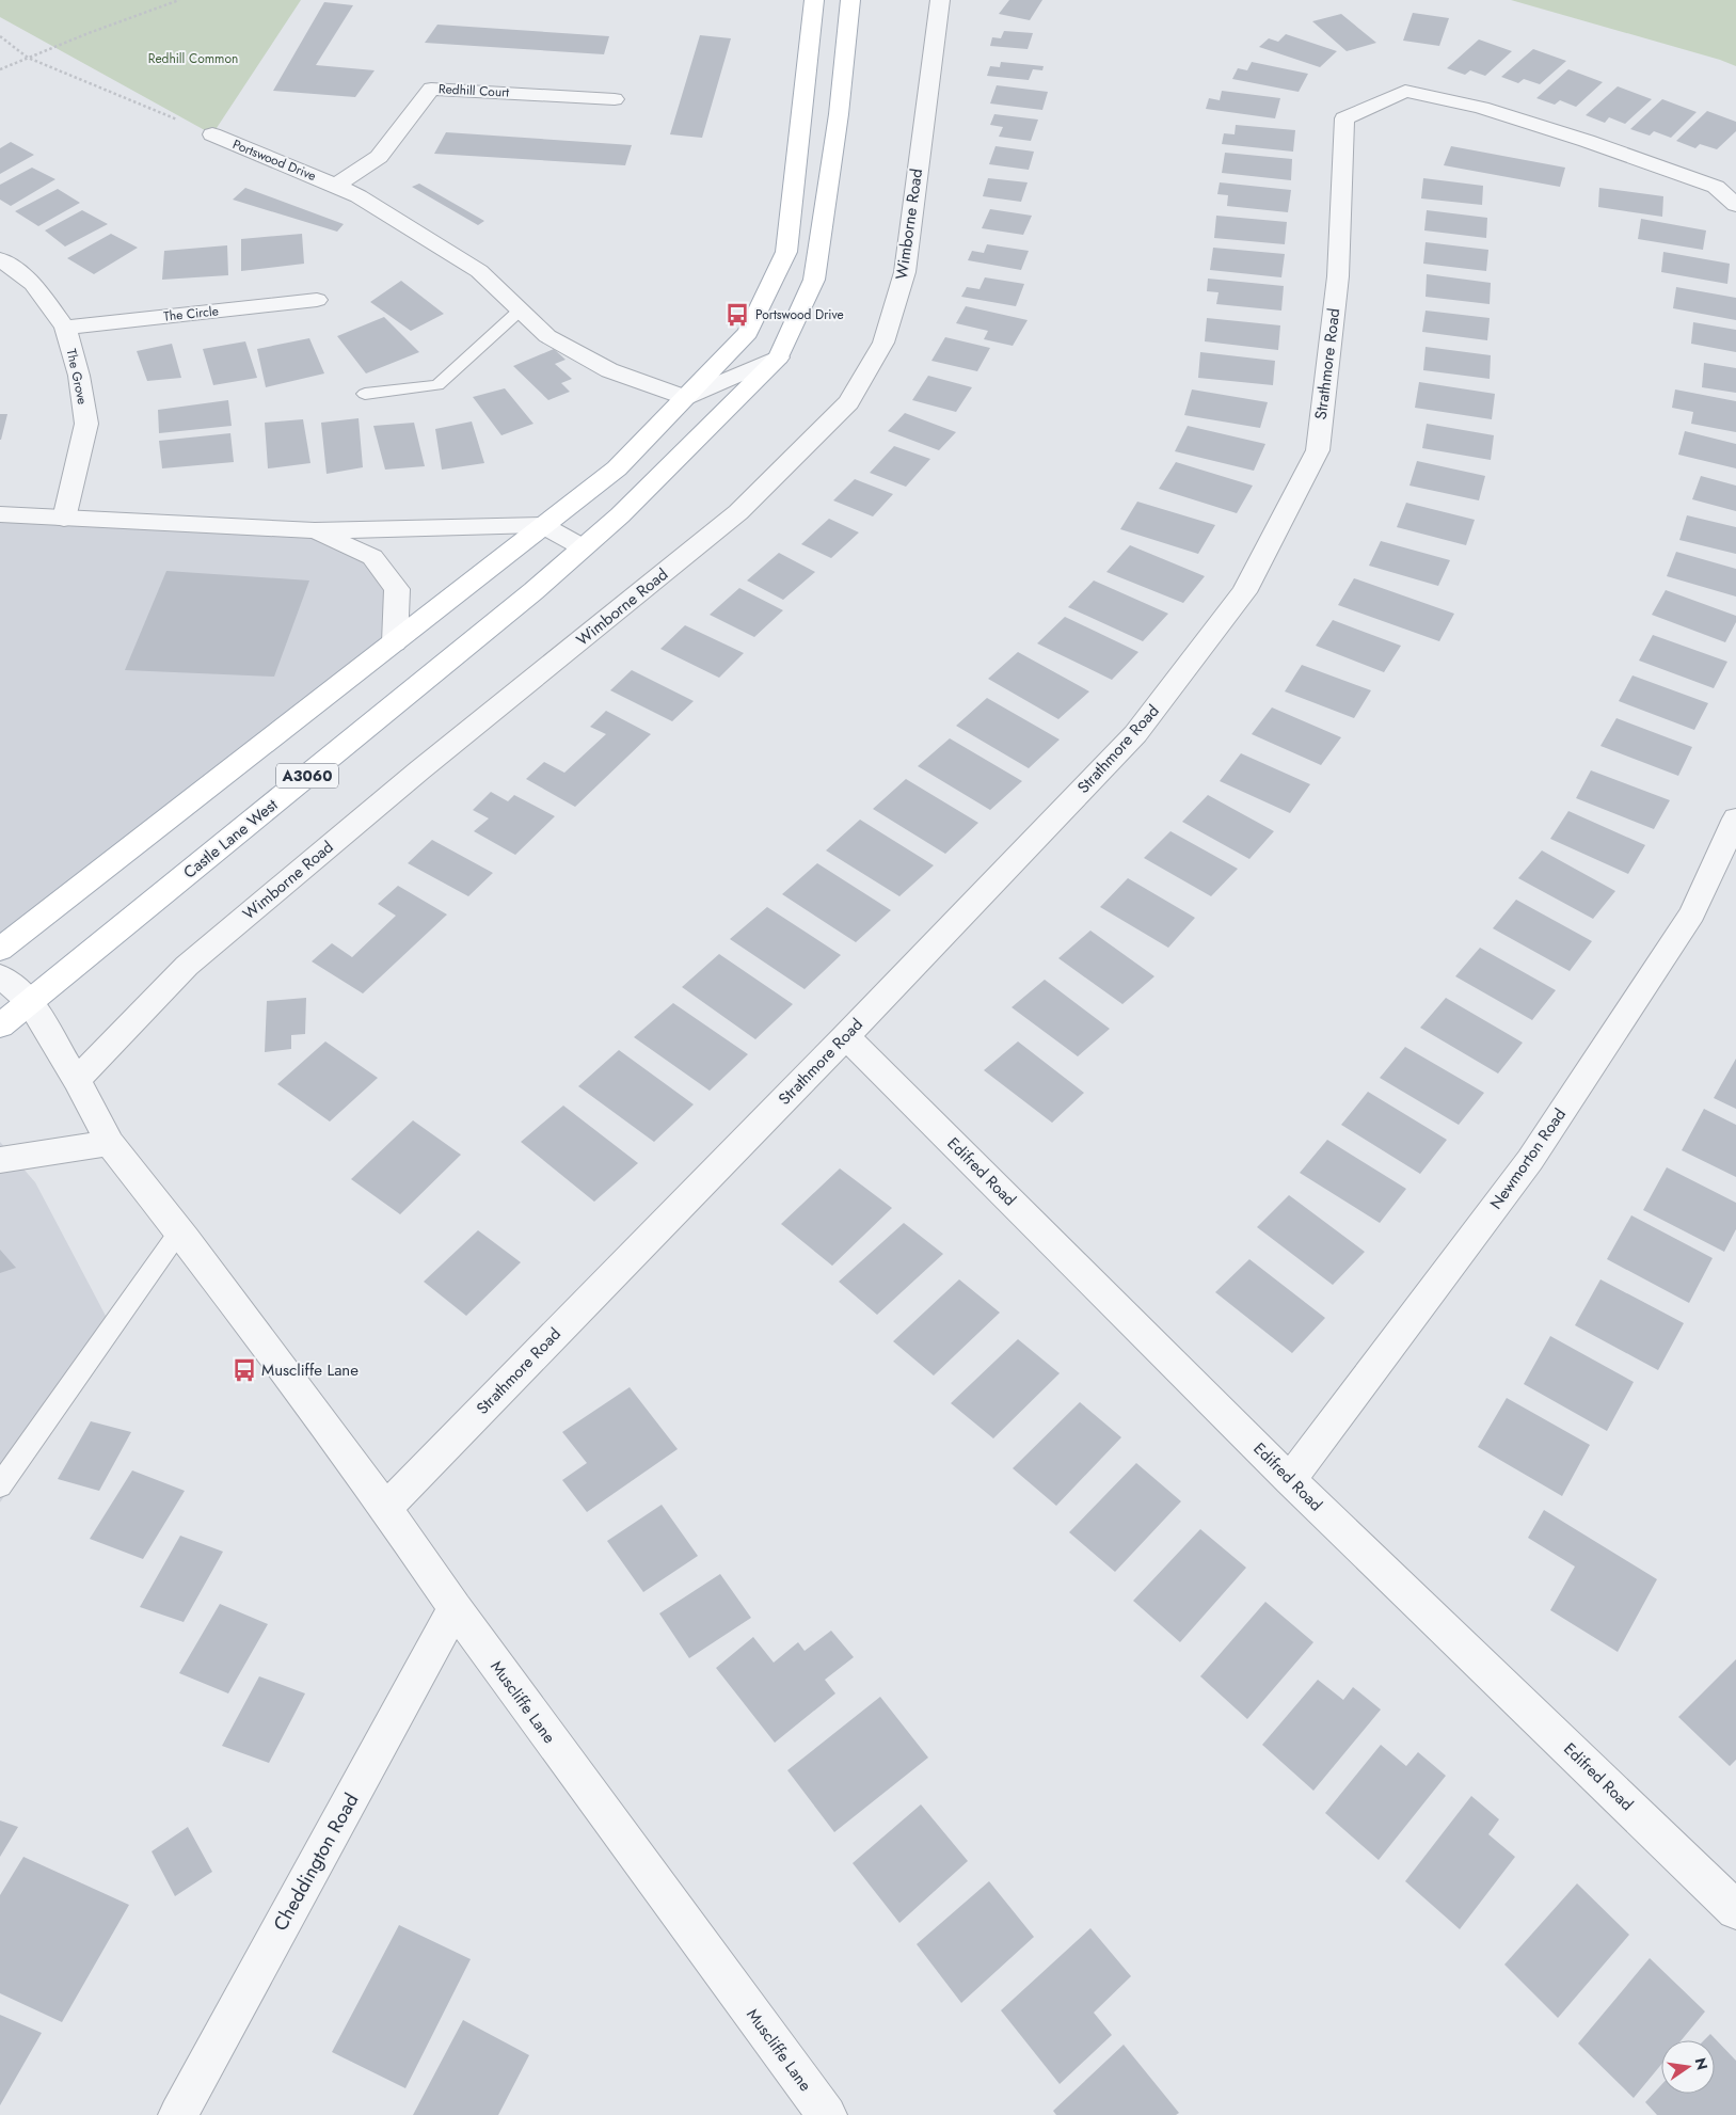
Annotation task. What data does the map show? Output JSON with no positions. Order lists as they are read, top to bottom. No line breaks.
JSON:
{"streets":{"main road":["A3060","Castle Lane West"],"street":["Redhill Court","Portswood Drive","Wimborne Road","The Circle","Strathmore Road","The Grove","Newmorton Road","Edifred Road","Muscliffe Lane","Cheddington Road"]},"crossings":[["Redhill Court","Portswood Drive"],["Wimborne Road","Muscliffe Lane"],["The Circle","The Grove"],["Strathmore Road","Edifred Road"],["Strathmore Road","Muscliffe Lane"],["A3060","Castle Lane West"],["Castle Lane West","Muscliffe Lane"],["Newmorton Road","Edifred Road"],["Muscliffe Lane","Cheddington Road"]],"parks":["Redhill Common"],"places":{"bus stop":["Portswood Drive","Muscliffe Lane"]},"north":"right"}
